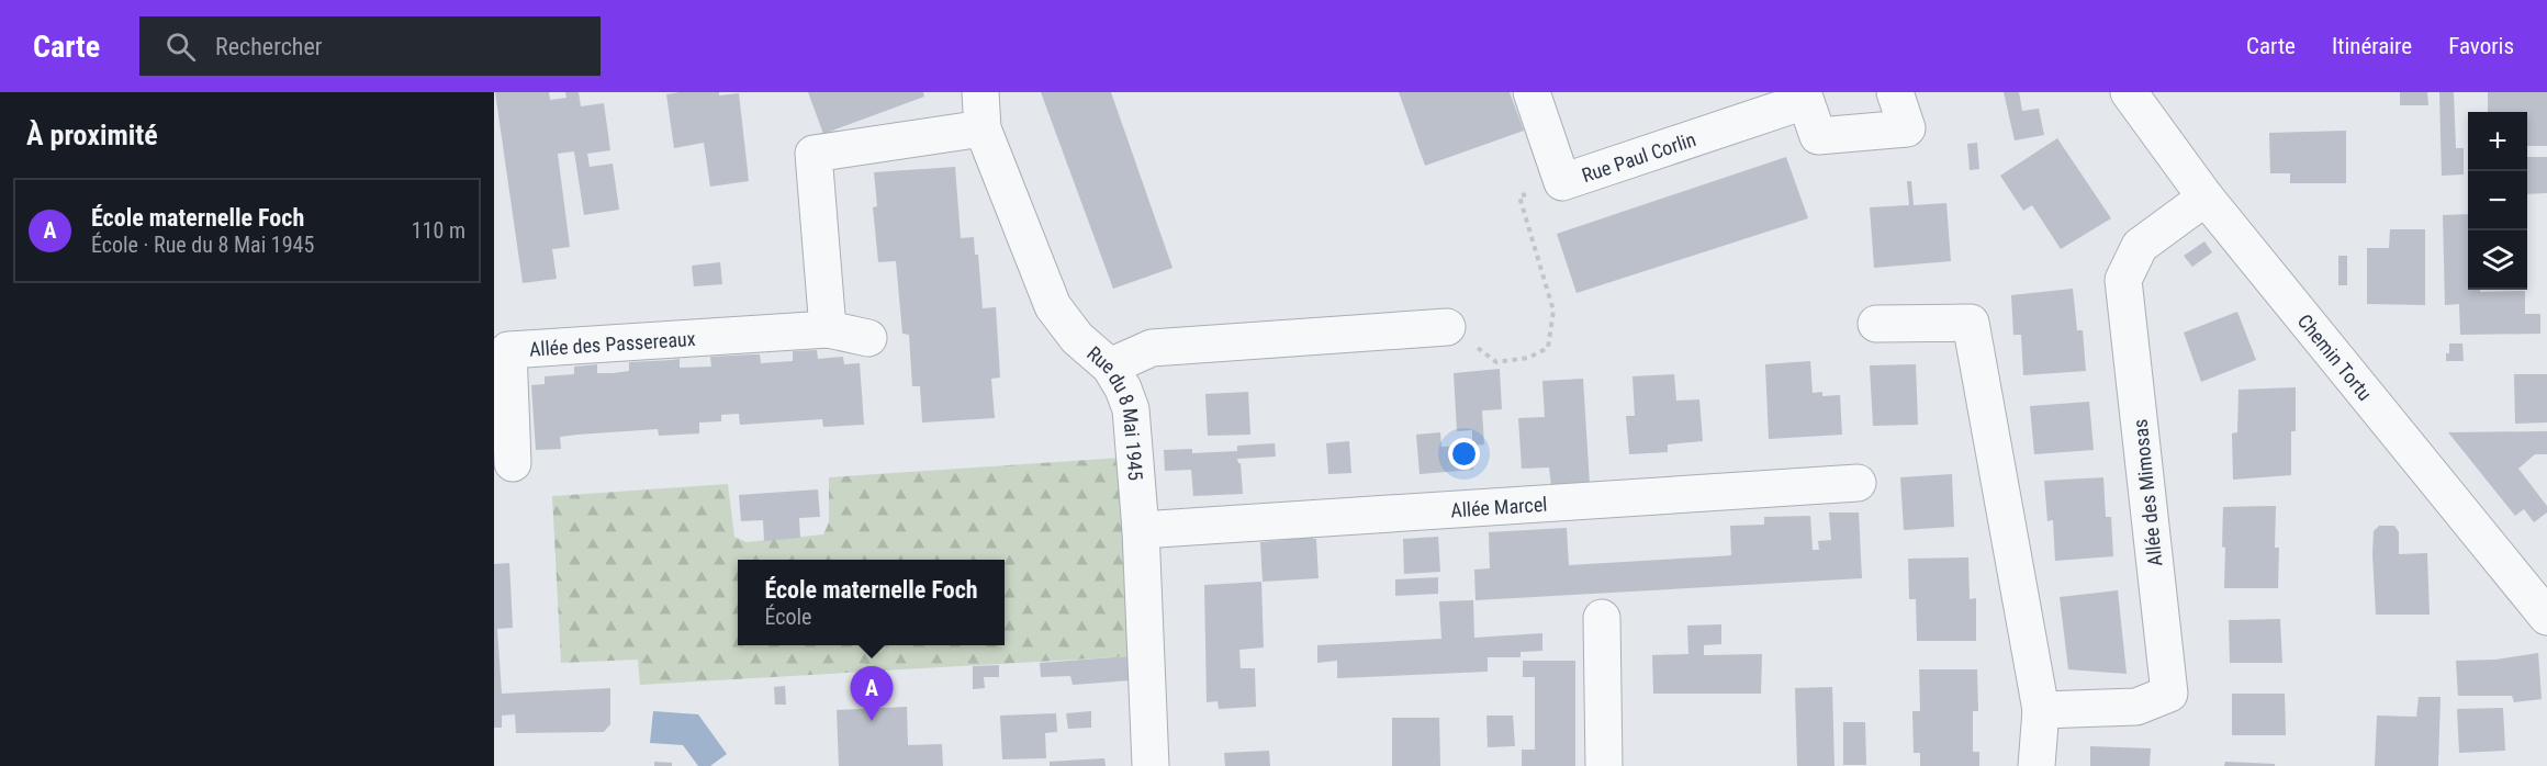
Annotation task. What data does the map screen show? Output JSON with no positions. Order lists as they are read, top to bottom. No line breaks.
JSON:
{"streets":{"street":["Rue Paul Corlin","Allée des Passereaux","Chemin Tortu","Rue du 8 Mai 1945","Allée des Mimosas","Allée Marcel"]},"crossings":[["Chemin Tortu","Allée des Mimosas"],["Rue du 8 Mai 1945","Allée Marcel"]],"page":{"header":"Carte","search":"Rechercher","nav":["Carte","Itinéraire","Favoris"],"heading":"À proximité","map_buttons":["+","−"],"list":[{"mark":"A","name":"École maternelle Foch","note":"École · Rue du 8 Mai 1945","value":"110 m"}],"popup":["École maternelle Foch","École"],"pins":"A"}}
